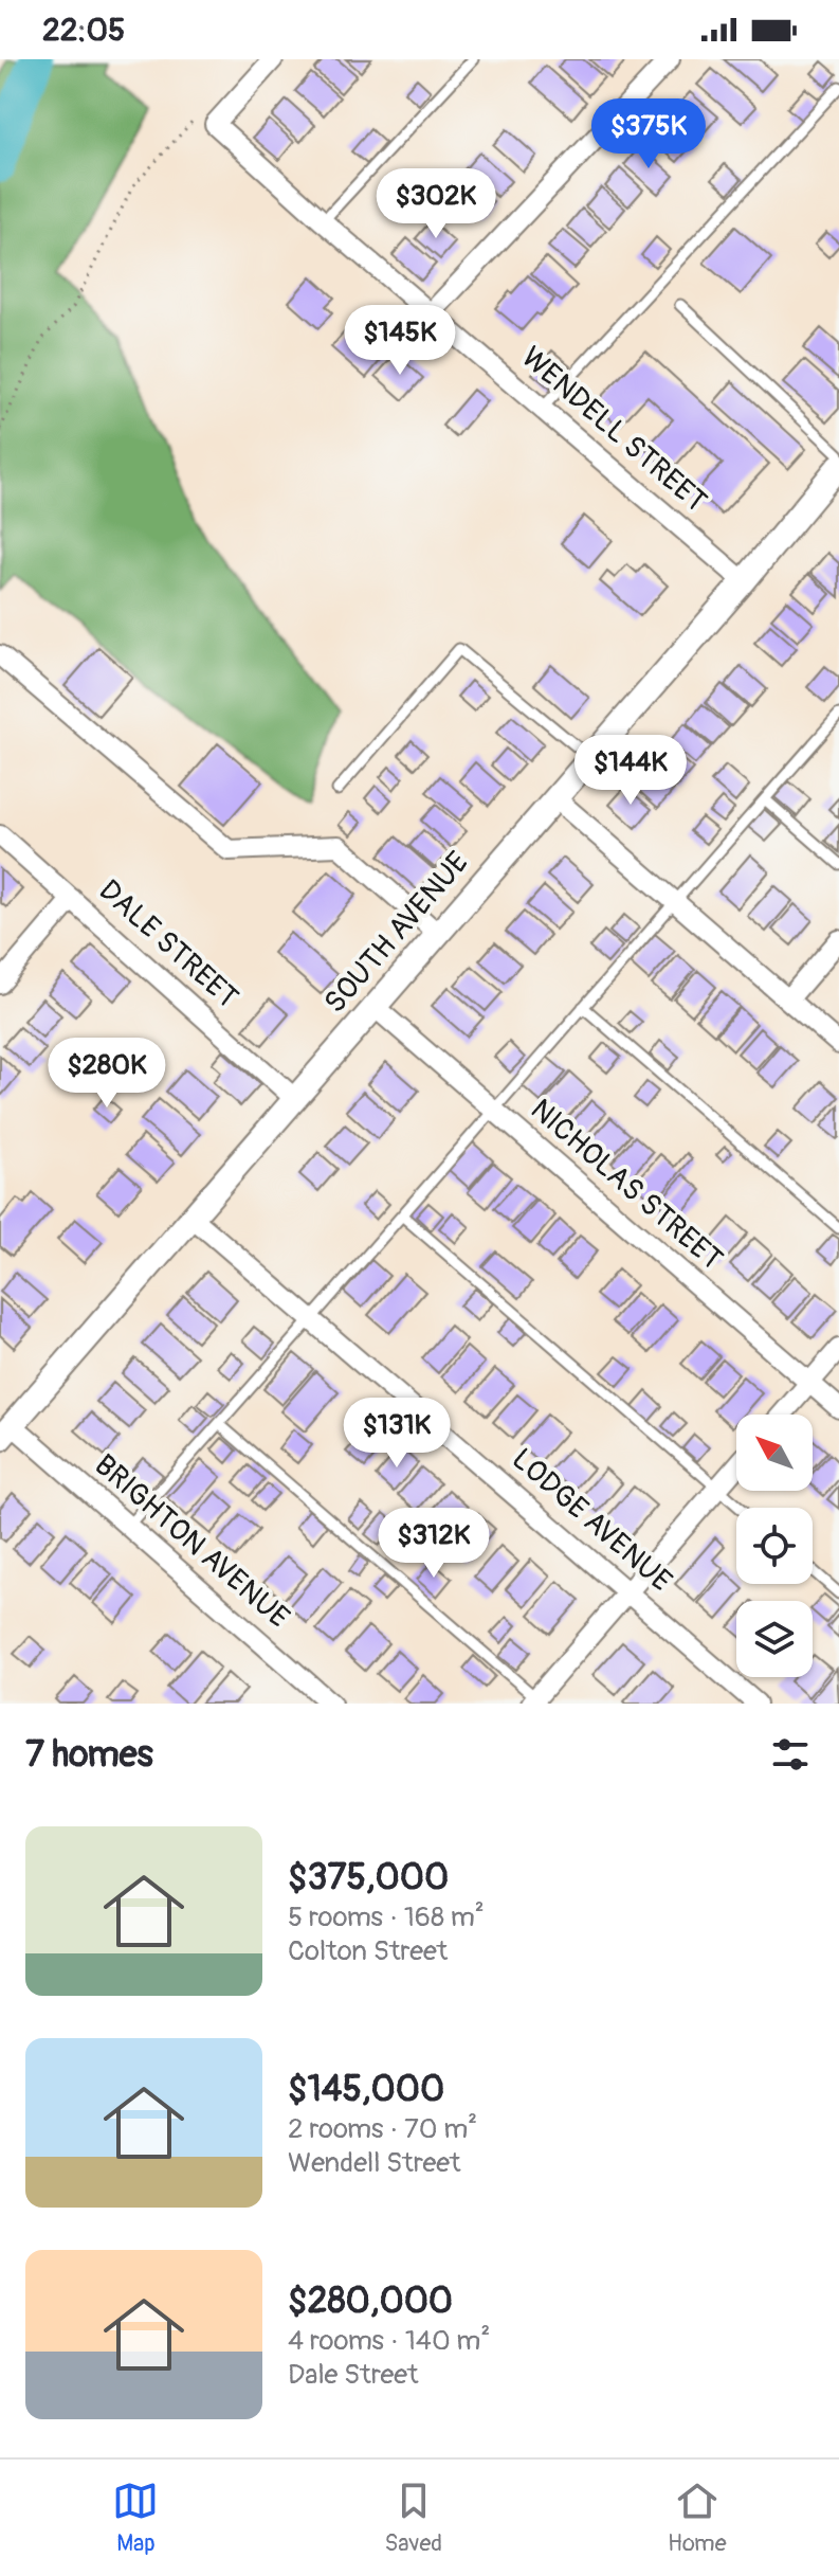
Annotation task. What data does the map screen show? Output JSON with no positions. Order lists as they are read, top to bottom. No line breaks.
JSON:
{"streets":{"street":["WENDELL STREET","SOUTH AVENUE","DALE STREET","NICHOLAS STREET","LODGE AVENUE","BRIGHTON AVENUE"]},"crossings":[["WENDELL STREET","SOUTH AVENUE"],["SOUTH AVENUE","DALE STREET"],["SOUTH AVENUE","NICHOLAS STREET"],["SOUTH AVENUE","LODGE AVENUE"],["SOUTH AVENUE","BRIGHTON AVENUE"]],"north":"top left","page":{"status":"22:05","price":["$375K","$302K","$145K","$144K","$280K","$131K","$312K"],"heading":"7 homes","list":[{"name":"$375,000","note":"5 rooms · 168 m² · Colton Street"},{"name":"$145,000","note":"2 rooms · 70 m² · Wendell Street"},{"name":"$280,000","note":"4 rooms · 140 m² · Dale Street"}],"tabs":["Map","Saved","Home"]}}
